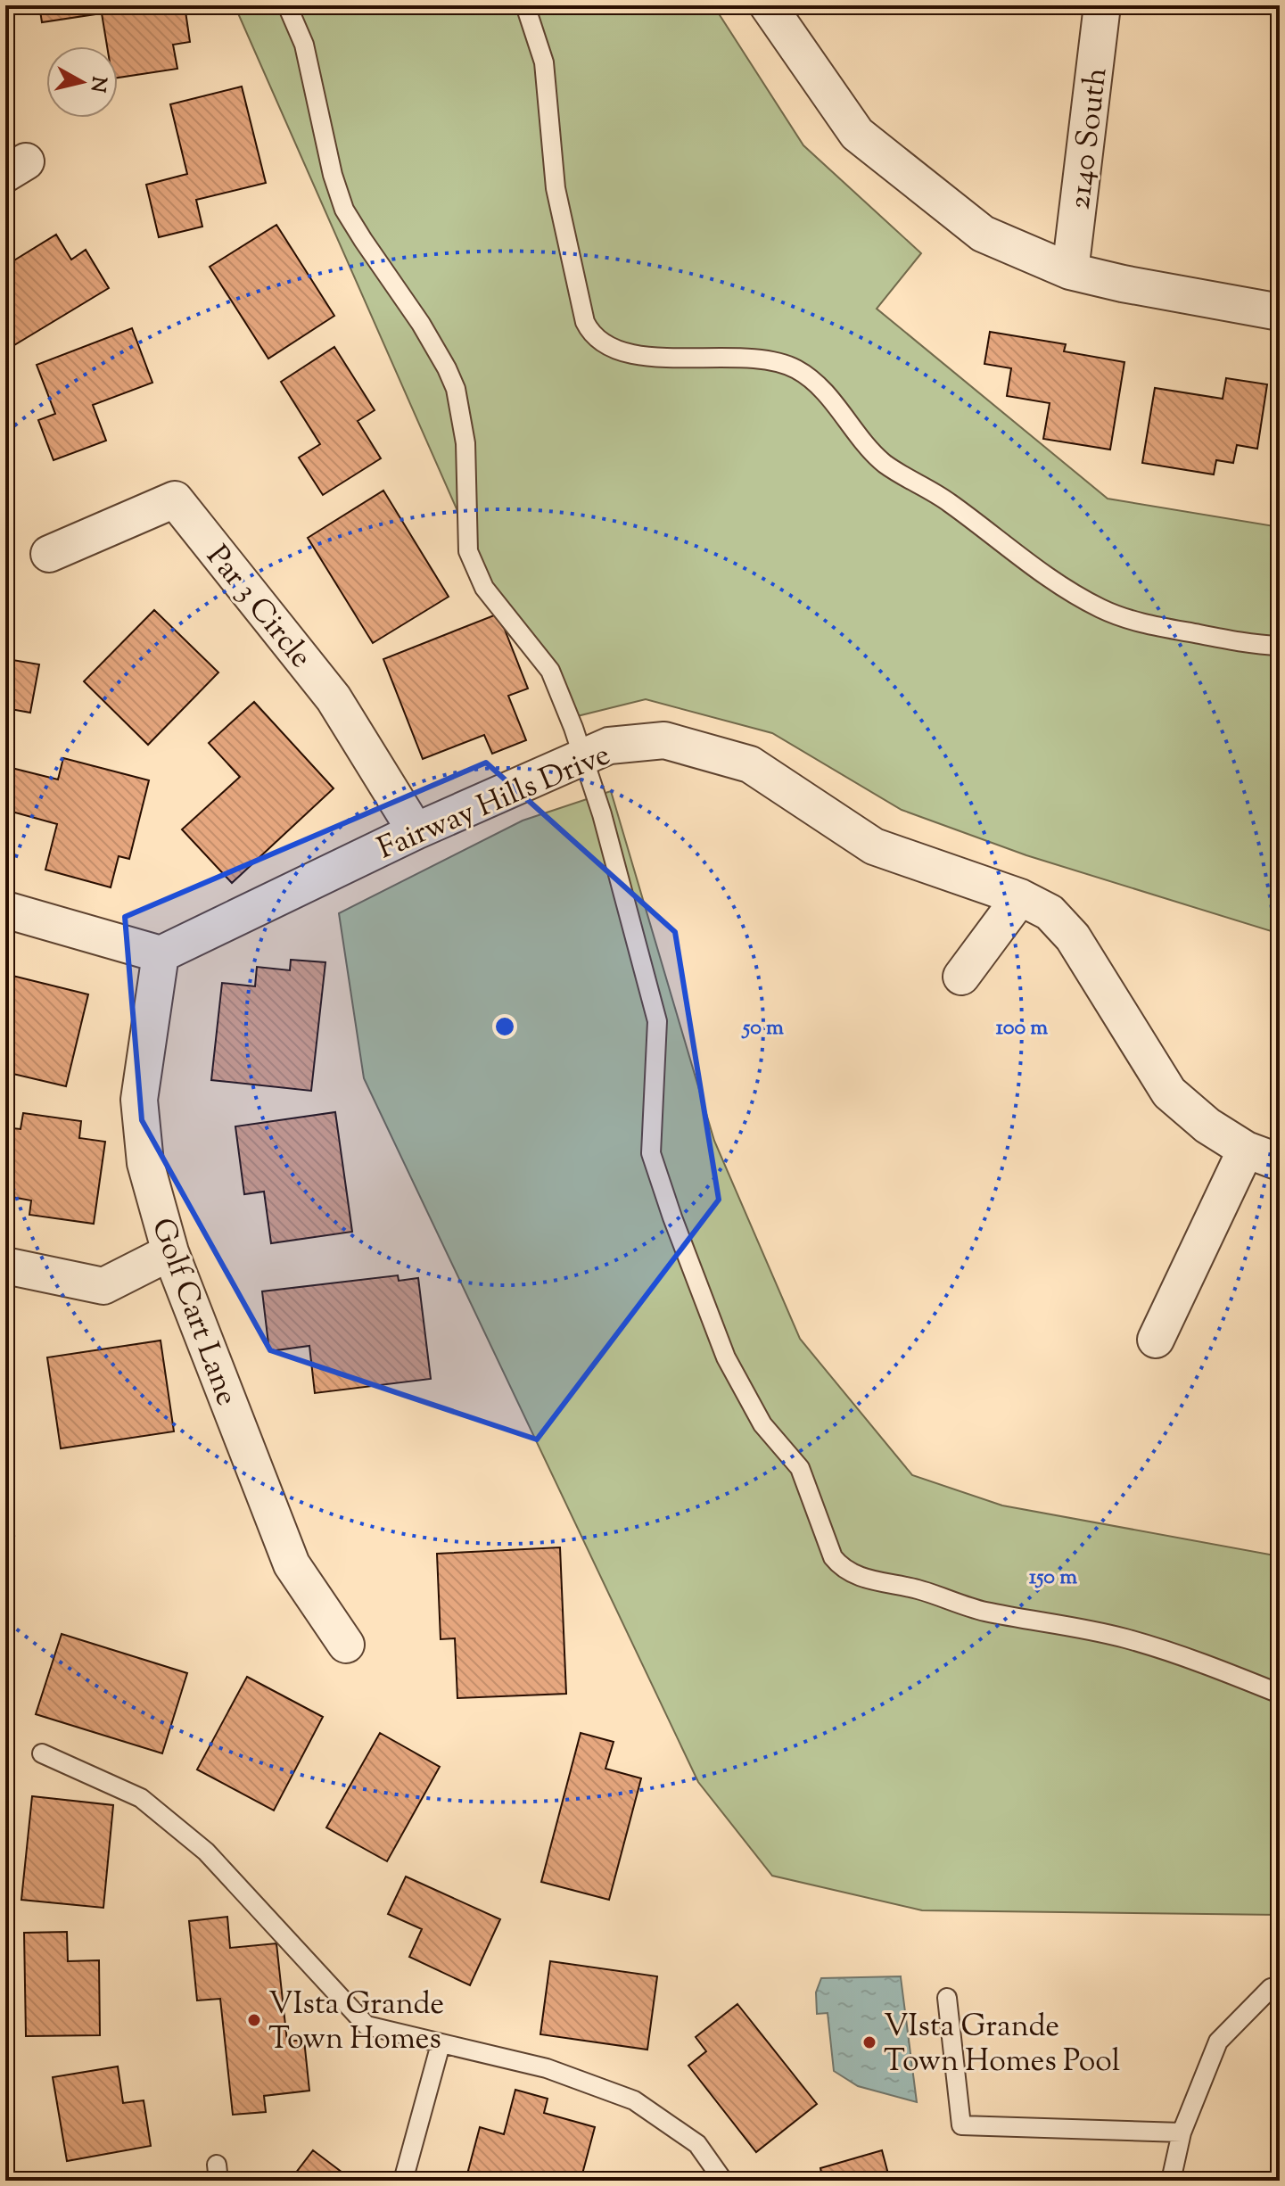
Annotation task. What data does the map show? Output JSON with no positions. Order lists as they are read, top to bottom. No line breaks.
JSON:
{"streets":{"street":["2140 South","Par 3 Circle","Fairway Hills Drive","Golf Cart Lane"]},"crossings":[["Par 3 Circle","Fairway Hills Drive"],["Fairway Hills Drive","Golf Cart Lane"]],"places":["VIsta Grande Town Homes","VIsta Grande Town Homes Pool"],"north":"right","rings":["50 m","100 m","150 m"]}
